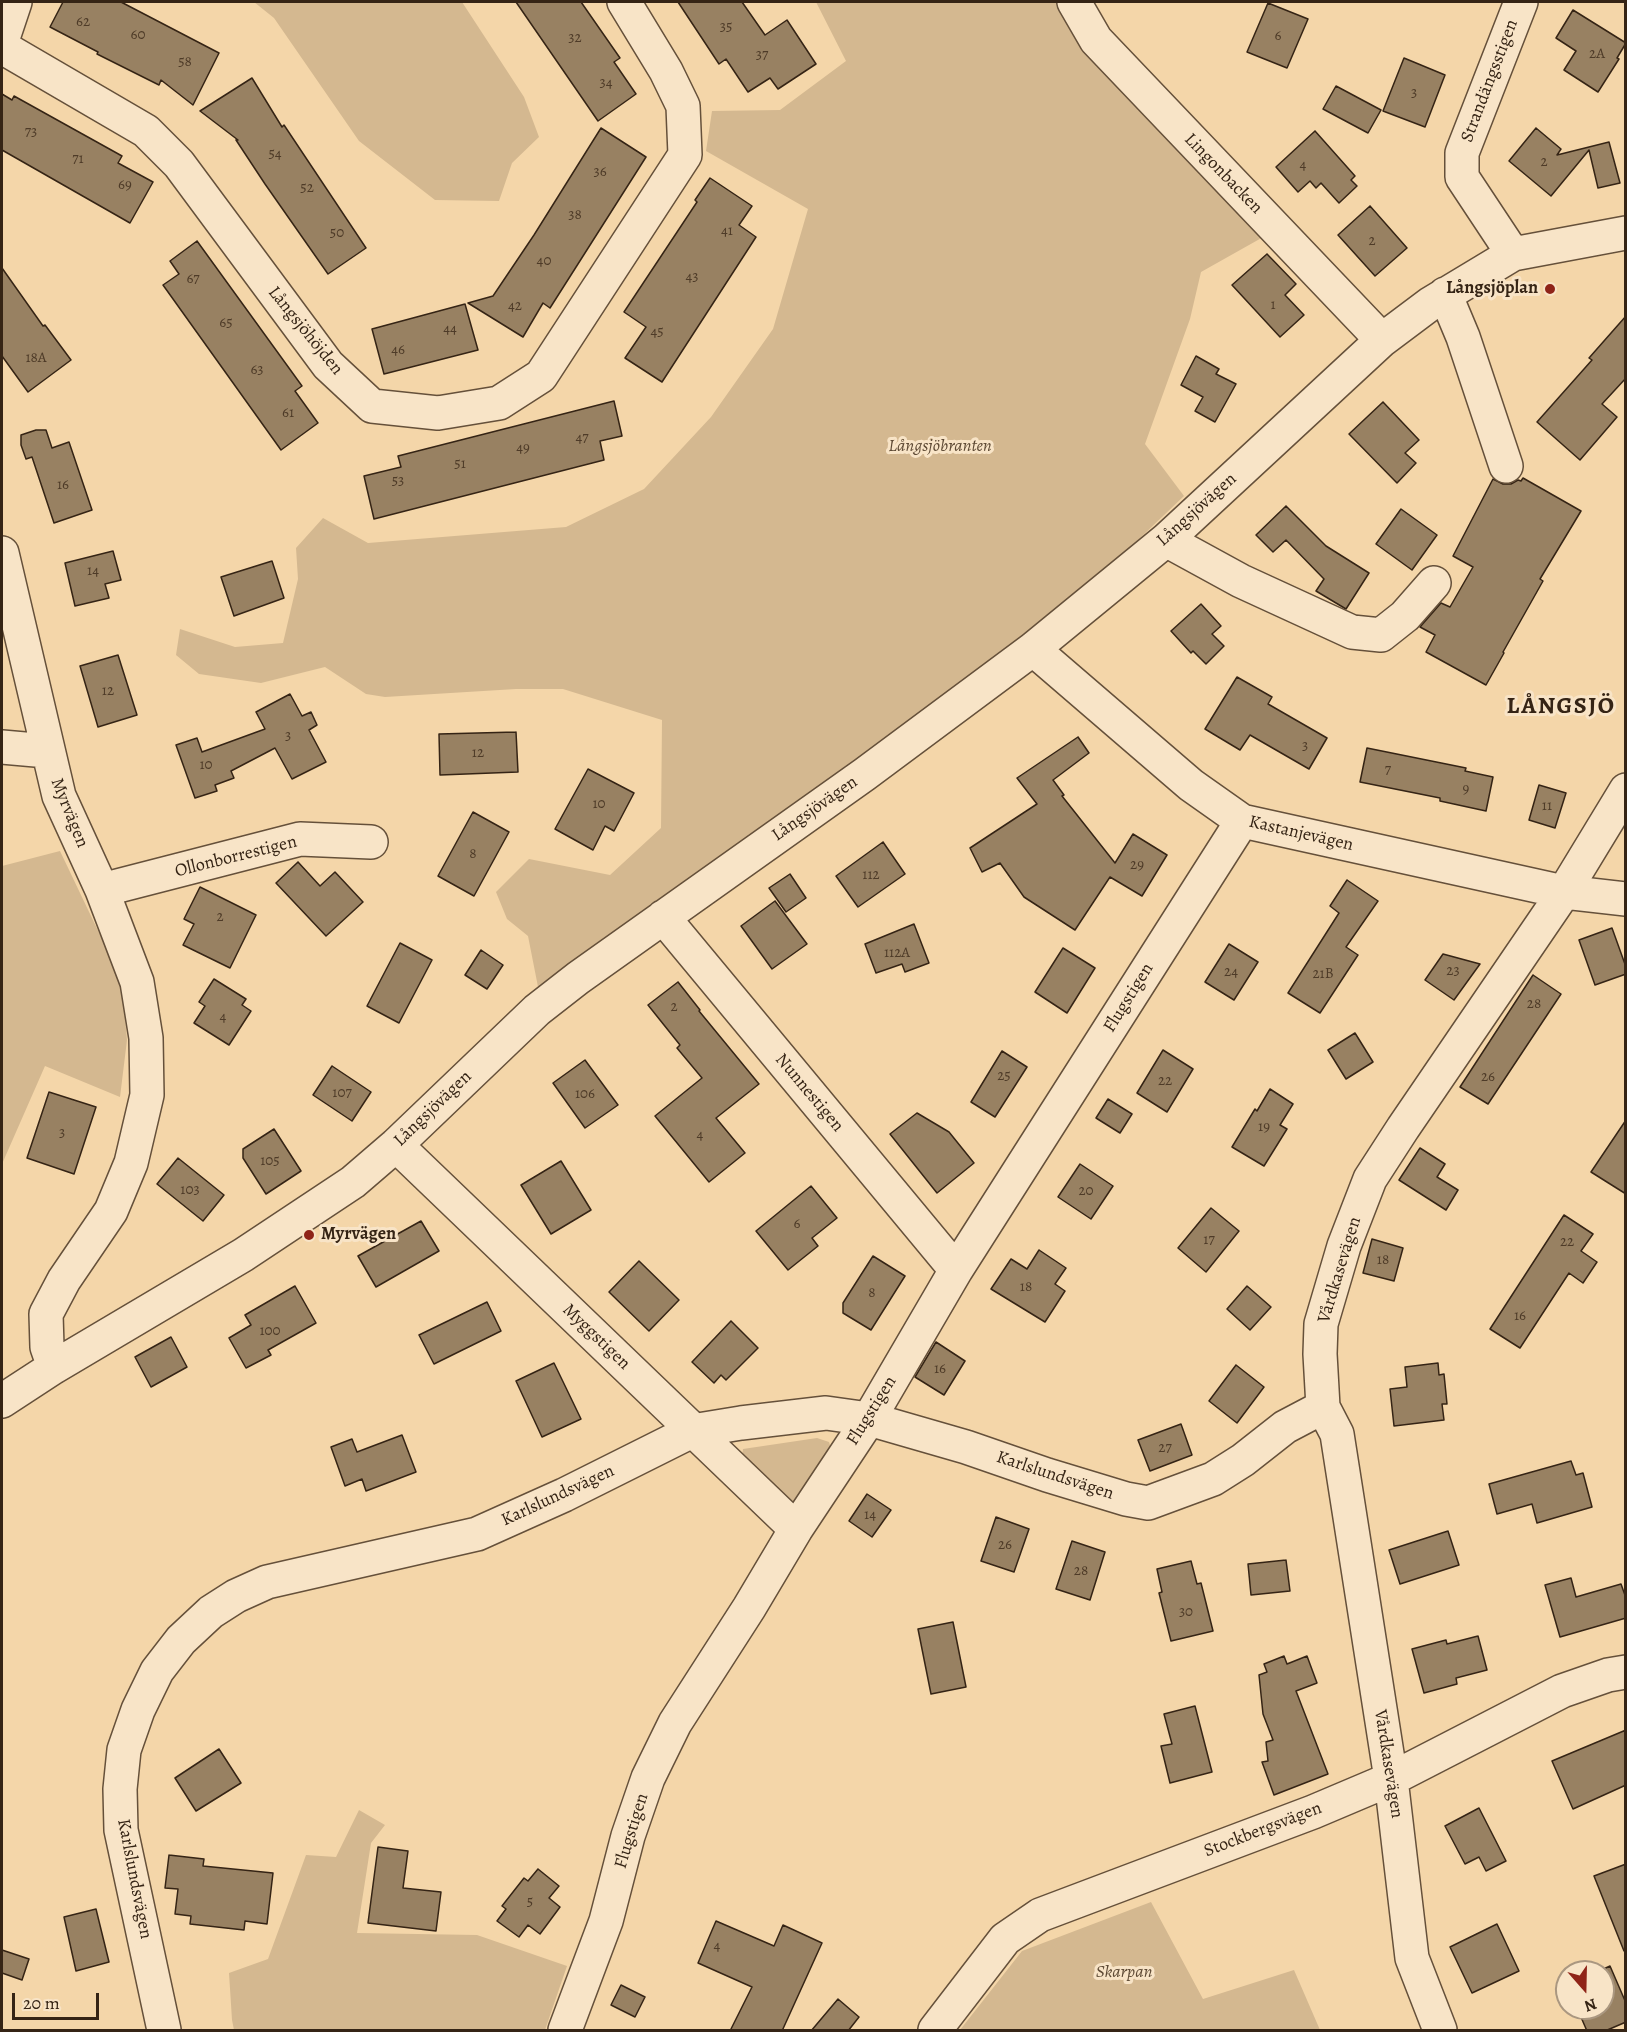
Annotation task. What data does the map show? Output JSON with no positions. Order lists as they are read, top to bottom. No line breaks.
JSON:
{"streets":{"street":["Strandängsstigen","Lingonbacken","Långsjöhöjden","Långsjövägen","Myrvägen","Kastanjevägen","Ollonborrestigen","Flugstigen","Nunnestigen","Vårdkasevägen","Myggstigen","Karlslundsvägen","Stockbergsvägen"]},"crossings":[["Strandängsstigen","Långsjövägen"],["Lingonbacken","Långsjövägen"],["Långsjövägen","Myrvägen"],["Långsjövägen","Kastanjevägen"],["Långsjövägen","Nunnestigen"],["Långsjövägen","Myggstigen"],["Myrvägen","Ollonborrestigen"],["Kastanjevägen","Flugstigen"],["Kastanjevägen","Vårdkasevägen"],["Flugstigen","Nunnestigen"],["Flugstigen","Myggstigen"],["Flugstigen","Karlslundsvägen"],["Vårdkasevägen","Karlslundsvägen"],["Vårdkasevägen","Stockbergsvägen"],["Myggstigen","Karlslundsvägen"]],"districts":["LÅNGSJÖ"],"parks":["Långsjöbranten","Skarpan"],"places":["Långsjöplan","Myrvägen"],"house_numbers":["62","35","60","6","32","2A","37","58","34","3","73","54","71","2","4","36","69","52","38","41","50","2","40","43","67","1","42","65","44","45","46","18A","63","61","47","49","51","53","16","14","12","3","3","12","10","7","9","10","11","8","29","112","2","112A","23","24","21B","28","2","4","25","26","22","107","106","19","3","4","105","103","20","6","17","22","18","18","8","16","100","16","27","14","26","28","30","5","4"],"scale_bar":"20 m","north":"bottom"}
